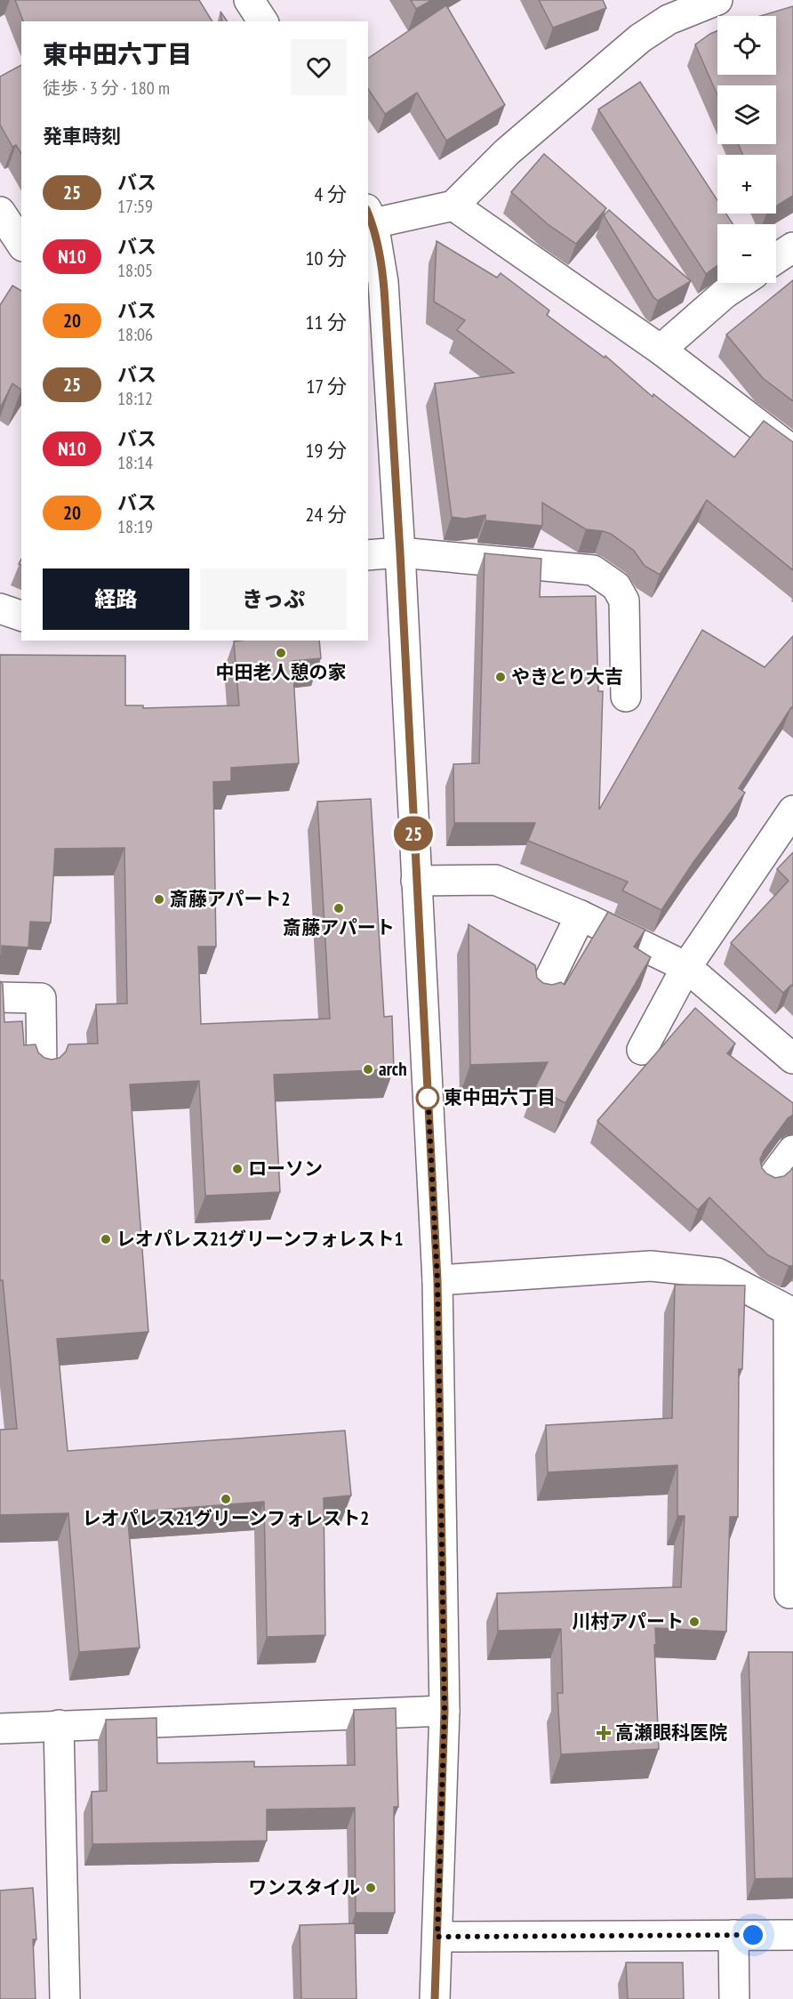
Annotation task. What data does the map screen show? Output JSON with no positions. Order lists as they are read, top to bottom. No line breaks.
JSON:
{"places":{"other":["中田老人憩の家","やきとり大吉","斎藤アパート2","斎藤アパート","arch","東中田六丁目","ローソン","レオパレス21グリーンフォレスト1","レオパレス21グリーンフォレスト2","川村アパート","ワンスタイル"],"health":["高瀬眼科医院"]},"lines":["bus line 25"],"page":{"on_map":"25","map_buttons":["+","−"],"heading":[["東中田六丁目","徒歩 · 3 分 · 180 m"],"発車時刻"],"list":[{"mark":"25","name":"バス","note":"17:59","value":"4 分"},{"mark":"N10","name":"バス","note":"18:05","value":"10 分"},{"mark":"20","name":"バス","note":"18:06","value":"11 分"},{"mark":"25","name":"バス","note":"18:12","value":"17 分"},{"mark":"N10","name":"バス","note":"18:14","value":"19 分"},{"mark":"20","name":"バス","note":"18:19","value":"24 分"}],"buttons":["経路","きっぷ"]}}
